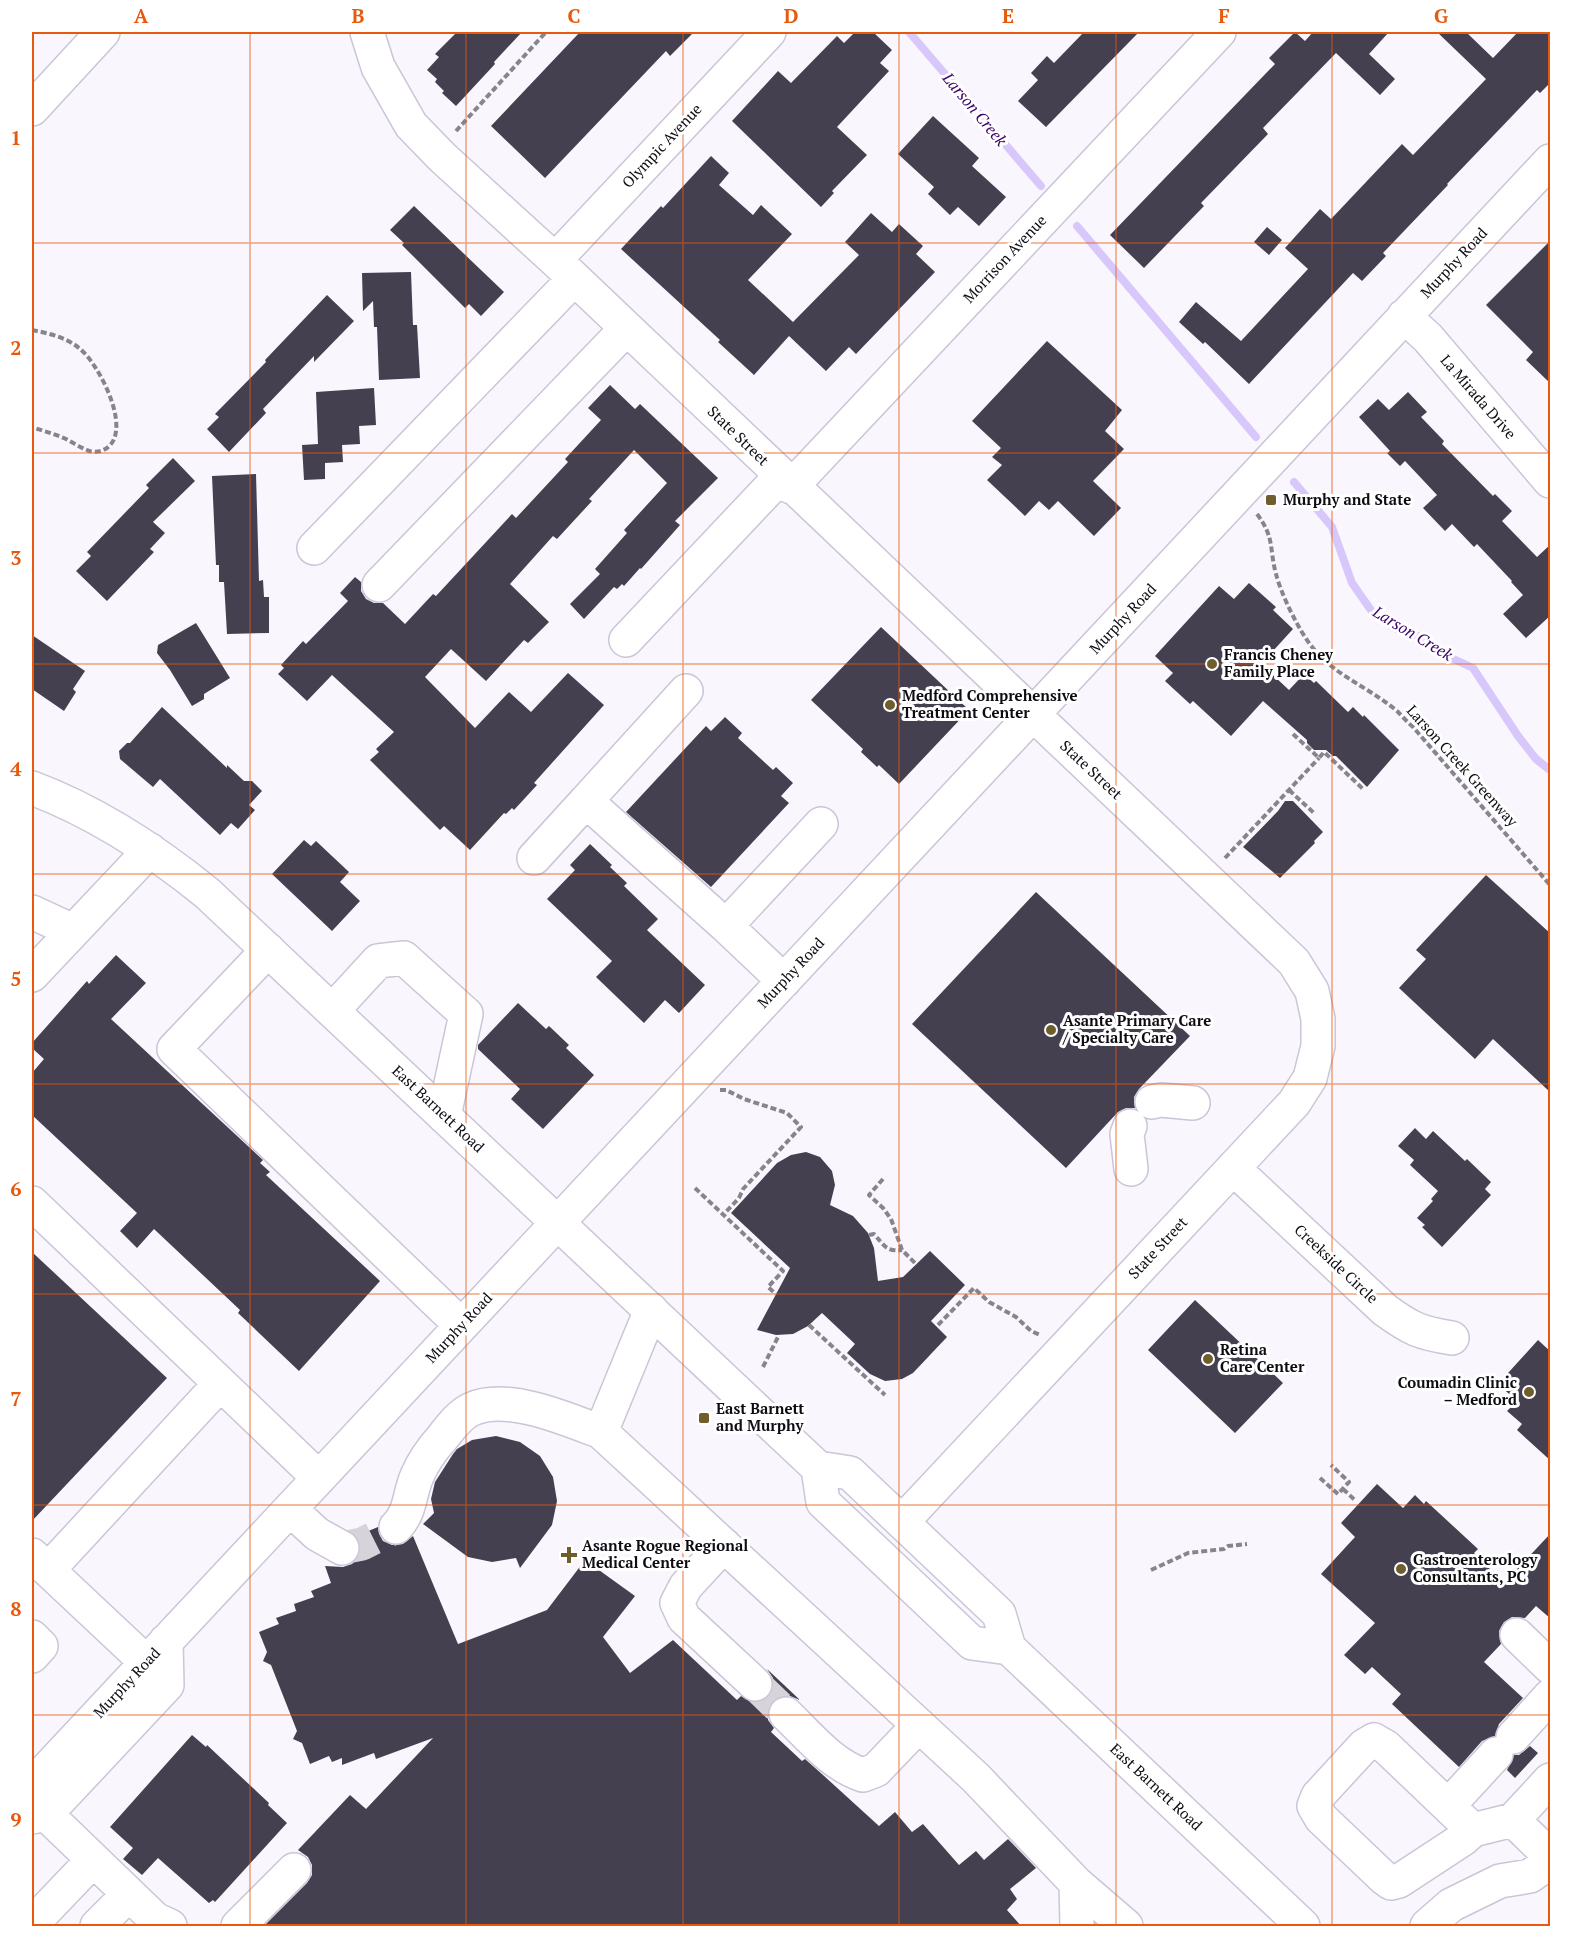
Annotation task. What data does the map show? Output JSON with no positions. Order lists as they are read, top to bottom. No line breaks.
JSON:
{"streets":{"street":["Olympic Avenue","Morrison Avenue","Murphy Road","La Mirada Drive","State Street","East Barnett Road","Creekside Circle"],"path":["Larson Creek Greenway"]},"crossings":[["Olympic Avenue","State Street"],["Morrison Avenue","State Street"],["Murphy Road","La Mirada Drive"],["Murphy Road","State Street"],["Murphy Road","Larson Creek Greenway"],["Murphy Road","East Barnett Road"],["State Street","Creekside Circle"]],"water":["Larson Creek"],"places":{"transit":["Murphy and State","East Barnett and Murphy"],"other":["Francis Cheney Family Place","Medford Comprehensive Treatment Center","Asante Primary Care / Specialty Care","Retina Care Center","Coumadin Clinic – Medford","Gastroenterology Consultants, PC"],"health":["Asante Rogue Regional Medical Center"]},"grid":{"columns":["A","B","C","D","E","F","G"],"rows":["1","2","3","4","5","6","7","8","9"]}}
